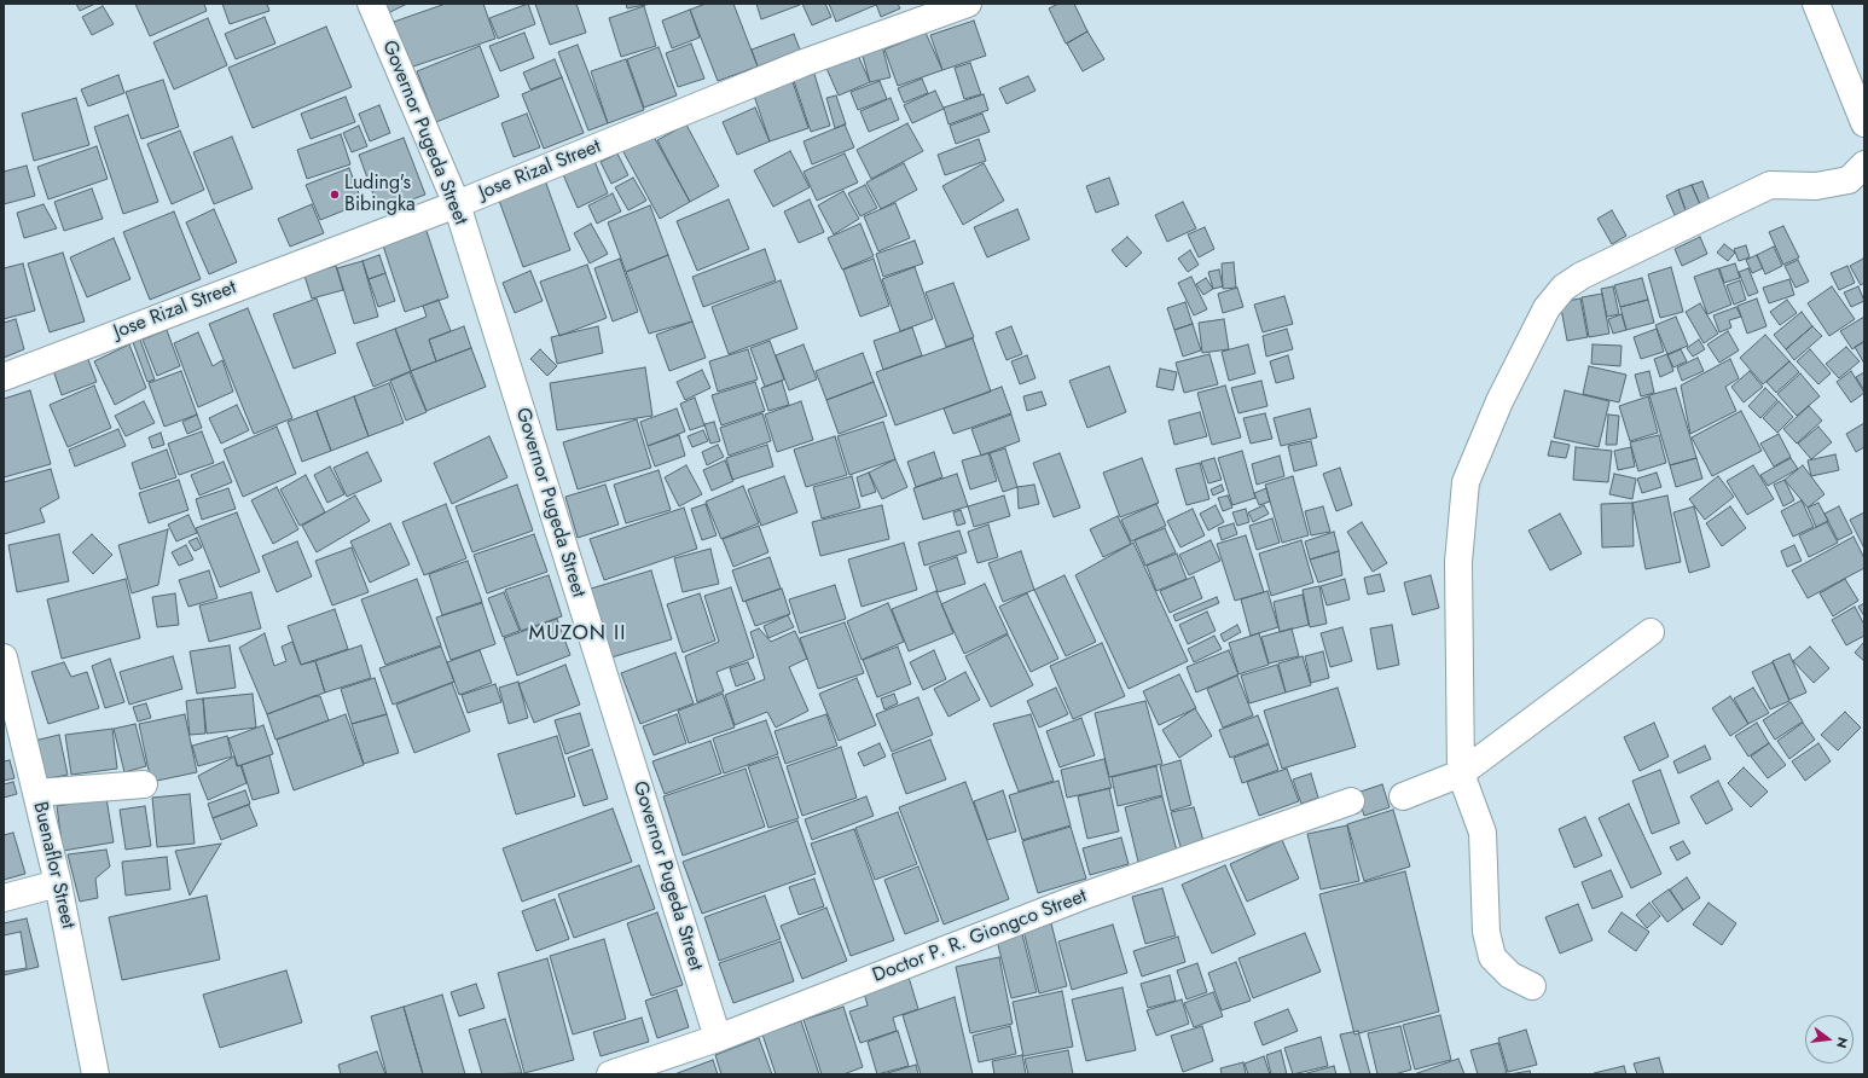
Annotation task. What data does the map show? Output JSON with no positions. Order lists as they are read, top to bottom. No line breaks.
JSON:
{"streets":{"street":["Governor Pugeda Street","Jose Rizal Street","Buenaflor Street","Doctor P. R. Giongco Street"]},"crossings":[["Governor Pugeda Street","Jose Rizal Street"],["Governor Pugeda Street","Doctor P. R. Giongco Street"]],"districts":["MUZON II"],"places":["Luding's Bibingka"],"north":"right"}
